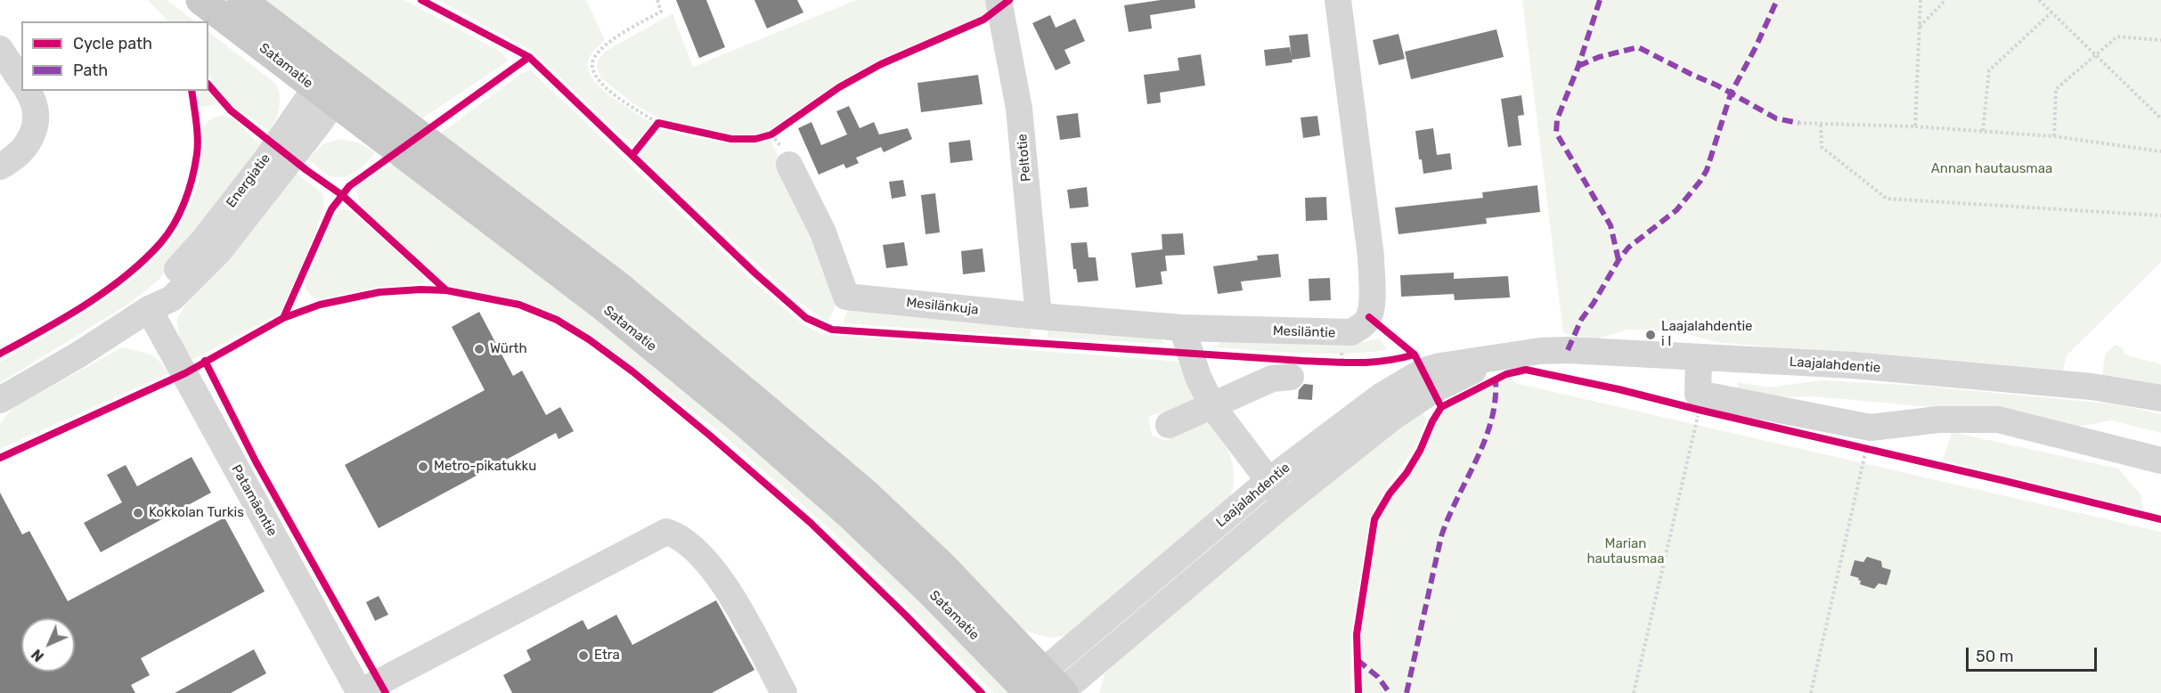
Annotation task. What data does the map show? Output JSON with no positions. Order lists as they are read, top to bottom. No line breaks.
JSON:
{"streets":{"main road":["Satamatie"],"street":["Peltotie","Energiatie","Mesilänkuja","Mesiläntie","Laajalahdentie","Patamäentie"]},"crossings":[["Satamatie","Energiatie"],["Satamatie","Laajalahdentie"],["Peltotie","Mesilänkuja"],["Energiatie","Patamäentie"],["Mesilänkuja","Mesiläntie"]],"parks":["Annan hautausmaa","Marian hautausmaa"],"places":["Laajalahdentie i I","Würth","Metro-pikatukku","Kokkolan Turkis","Etra"],"legend":["Cycle path","Path"],"scale_bar":"50 m","north":"bottom left"}
